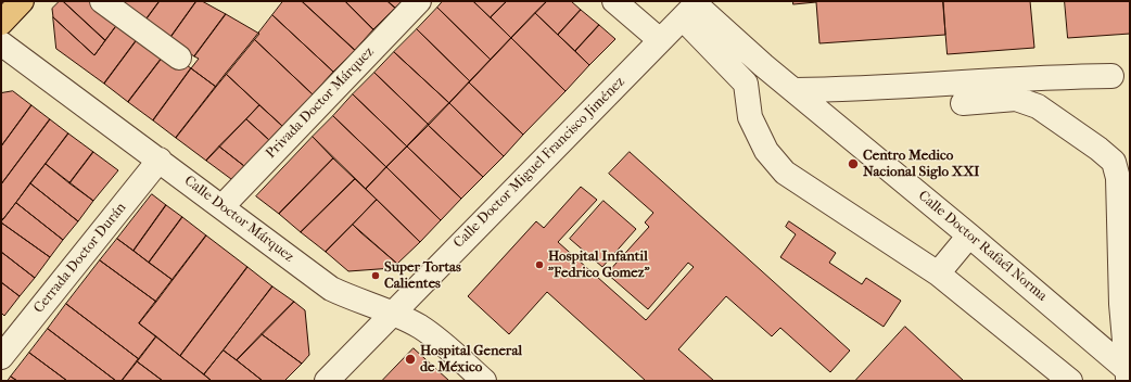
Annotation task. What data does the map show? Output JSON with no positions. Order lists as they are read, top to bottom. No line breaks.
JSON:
{"streets":{"street":["Privada Doctor Márquez","Calle Doctor Miguel Francisco Jiménez","Calle Doctor Márquez","Calle Doctor Rafaél Norma","Cerrada Doctor Durán"]},"crossings":[["Privada Doctor Márquez","Calle Doctor Márquez"],["Calle Doctor Miguel Francisco Jiménez","Calle Doctor Márquez"],["Calle Doctor Miguel Francisco Jiménez","Calle Doctor Rafaél Norma"],["Calle Doctor Márquez","Cerrada Doctor Durán"]],"places":["Centro Medico Nacional Siglo XXI","Hospital Infantil \"Fedrico Gomez\"","Super Tortas Calientes","Hospital General de México"]}
